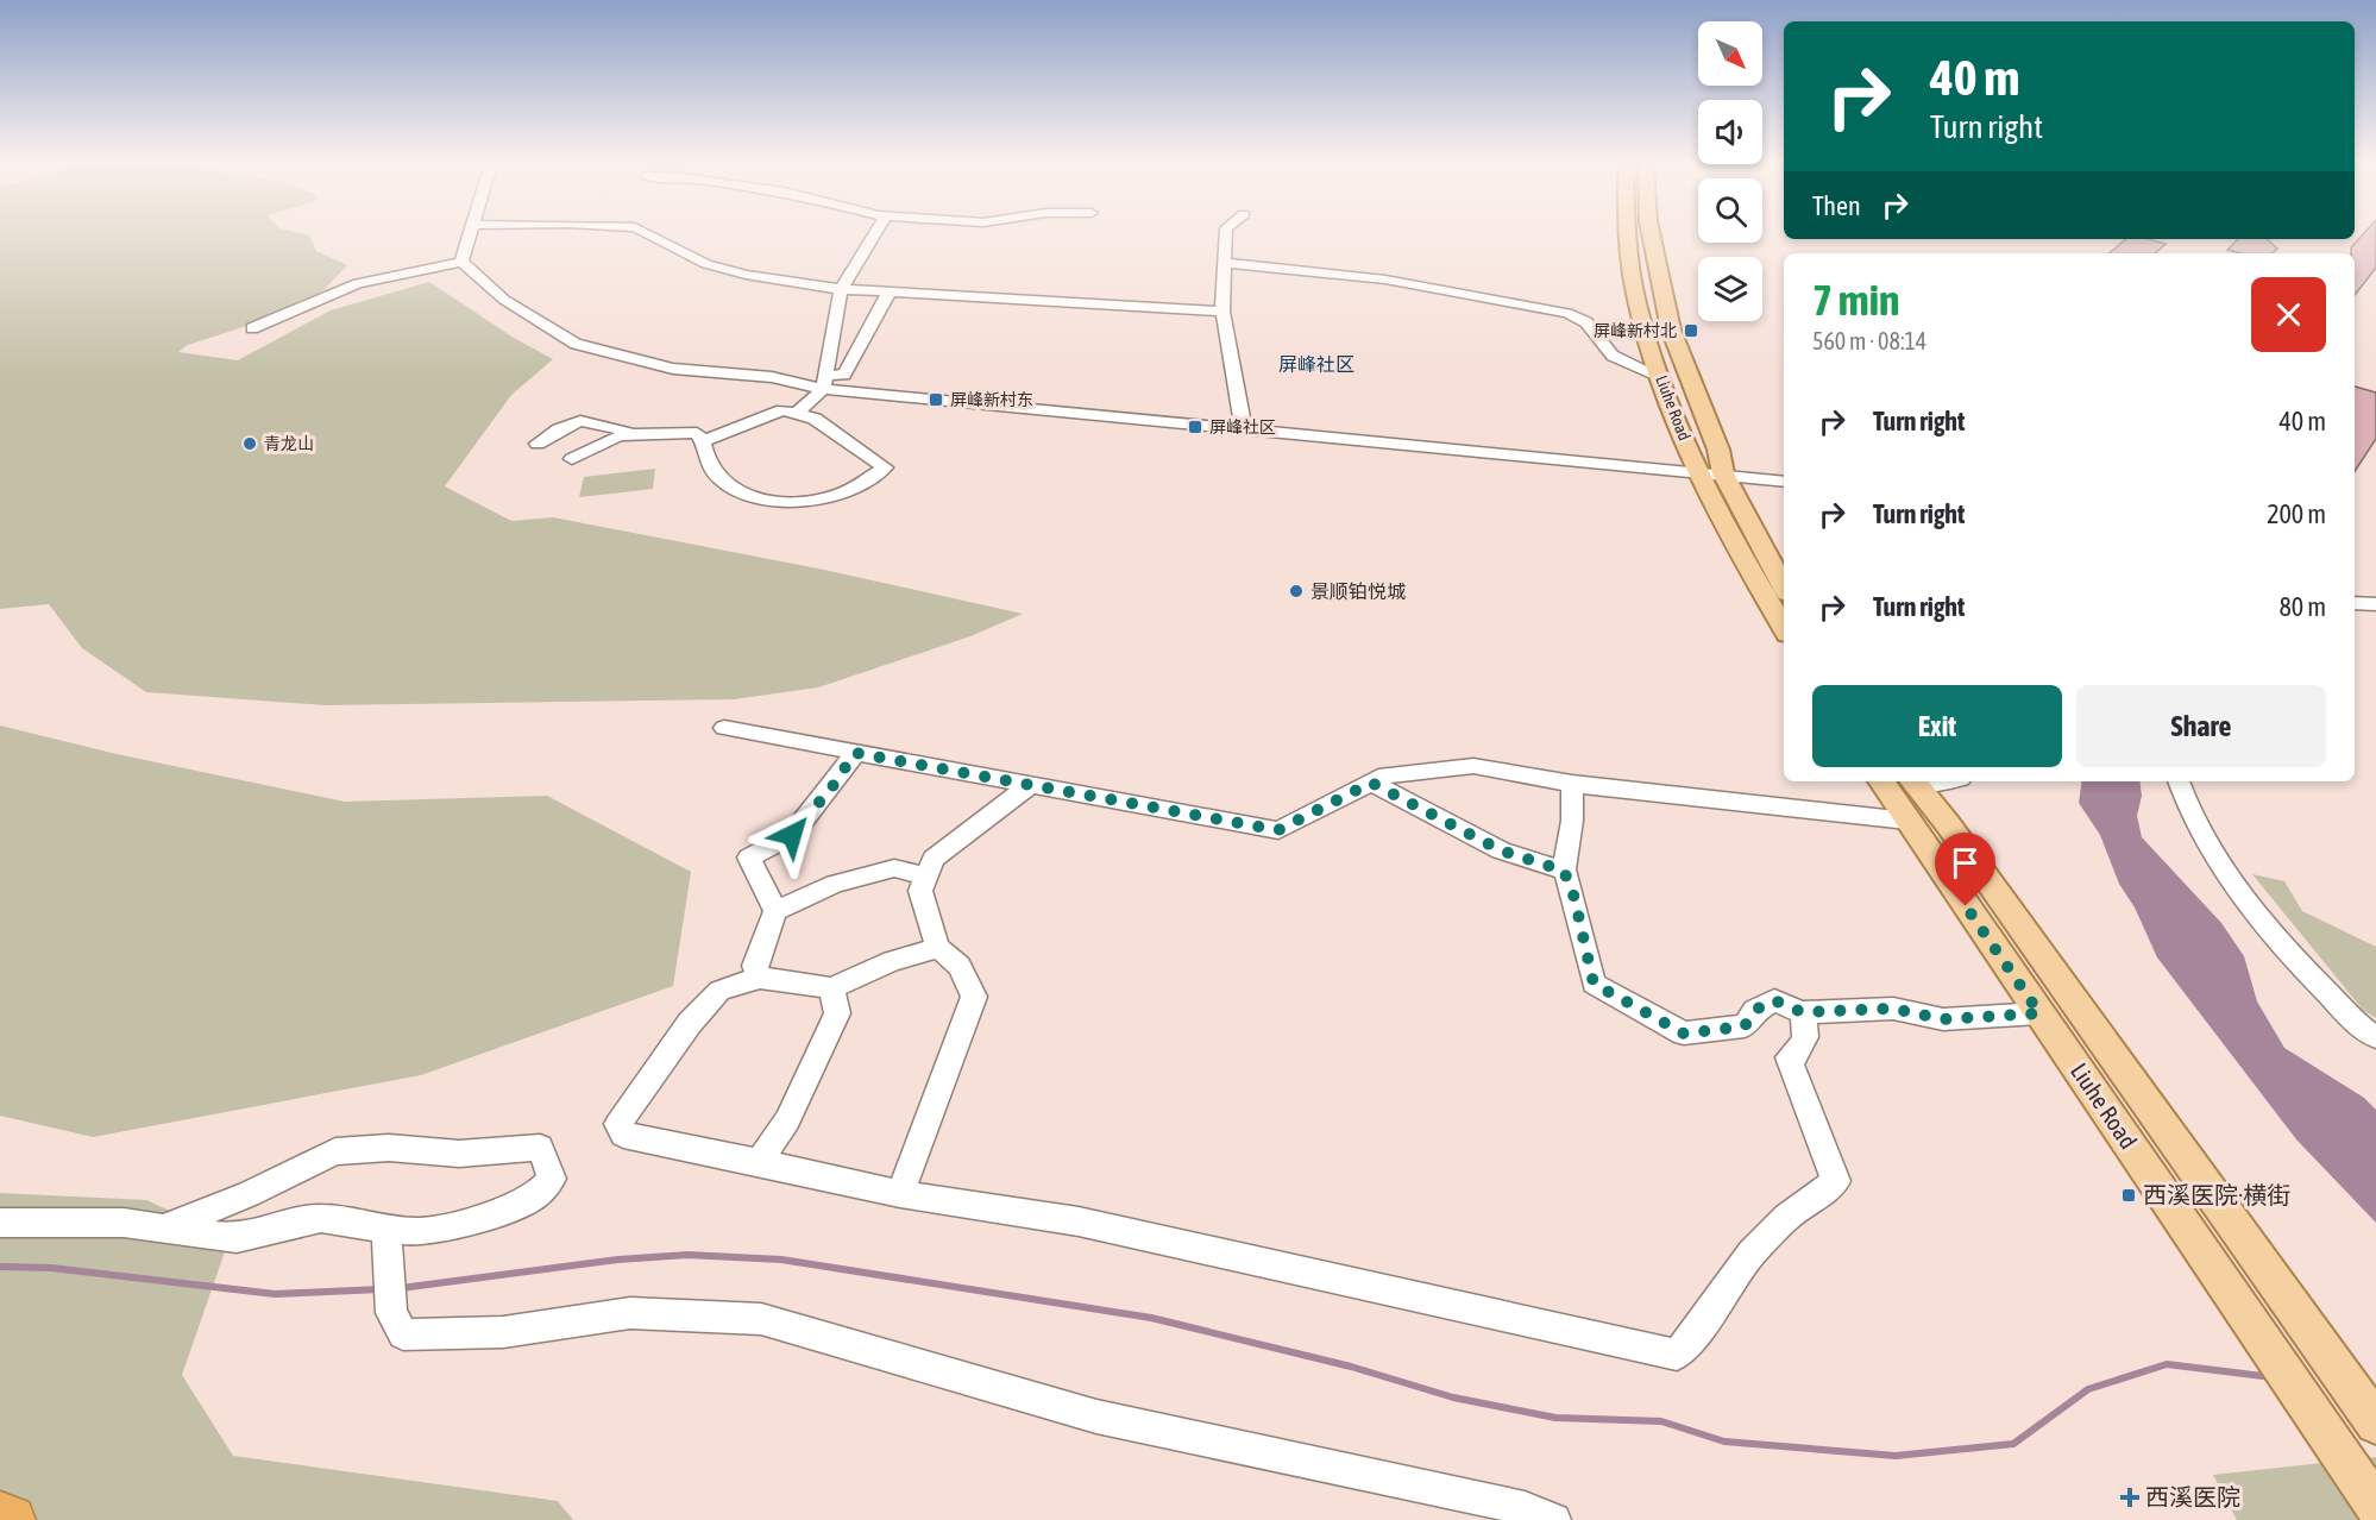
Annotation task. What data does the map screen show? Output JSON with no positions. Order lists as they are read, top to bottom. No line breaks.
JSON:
{"streets":{"main road":["Liuhe Road"]},"districts":["屏峰社区"],"places":{"transit":["屏峰新村北","屏峰新村东","屏峰社区","西溪医院·横街"],"other":["青龙山","景顺铂悦城"],"health":["西溪医院"]},"north":"bottom right","page":{"turn":["40 m","Turn right"],"then":"Then","heading":["7 min","560 m · 08:14"],"list":[{"name":"Turn right","value":"40 m"},{"name":"Turn right","value":"200 m"},{"name":"Turn right","value":"80 m"}],"buttons":["Exit","Share"]}}
